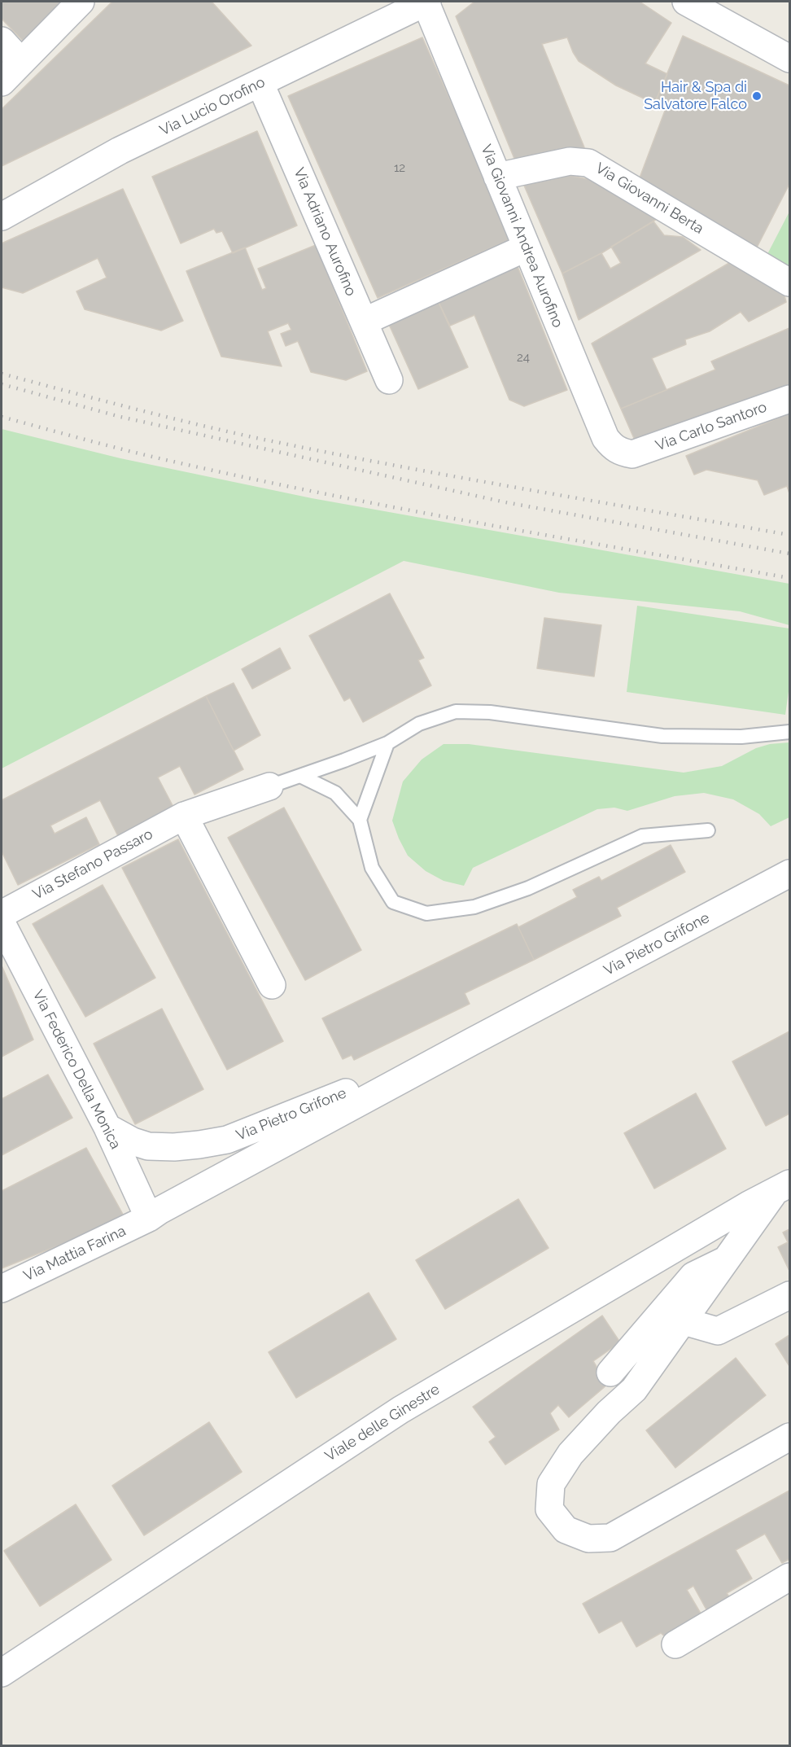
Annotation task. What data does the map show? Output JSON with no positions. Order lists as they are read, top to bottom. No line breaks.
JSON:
{"streets":{"street":["Via Lucio Orofino","Via Giovanni Berta","Via Adriano Aurofino","Via Giovanni Andrea Aurofino","Via Carlo Santoro","Via Stefano Passaro","Via Pietro Grifone","Via Federico Della Monica","Via Mattia Farina","Viale delle Ginestre"]},"crossings":[["Via Lucio Orofino","Via Adriano Aurofino"],["Via Lucio Orofino","Via Giovanni Andrea Aurofino"],["Via Giovanni Berta","Via Giovanni Andrea Aurofino"],["Via Giovanni Andrea Aurofino","Via Carlo Santoro"],["Via Pietro Grifone","Via Federico Della Monica"],["Via Pietro Grifone","Via Mattia Farina"],["Via Federico Della Monica","Via Mattia Farina"]],"places":["Hair & Spa di Salvatore Falco"],"house_numbers":["12","24"]}
